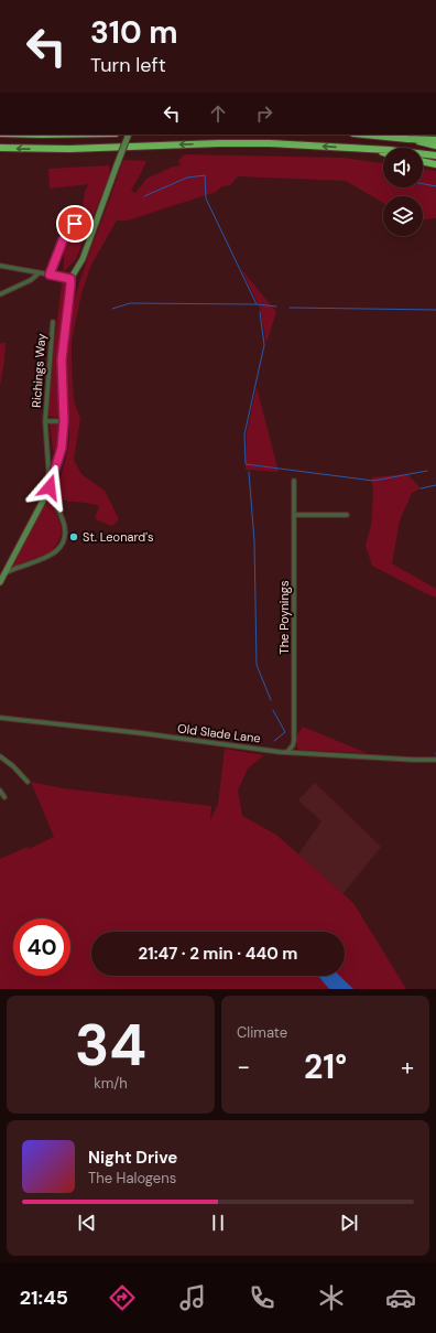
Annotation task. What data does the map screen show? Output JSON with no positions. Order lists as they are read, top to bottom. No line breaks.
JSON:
{"streets":{"street":["Richings Way","The Poynings","Old Slade Lane"]},"crossings":[["The Poynings","Old Slade Lane"]],"places":["St. Leonard's"],"page":{"turn":["310 m","Turn left"],"limit":"40","trip":"21:47 · 2 min · 440 m","tile":[["34","km/h"],"Climate"],"heat":["−","21°","+"],"song":["Night Drive","The Halogens"],"tabs":"21:45"}}
